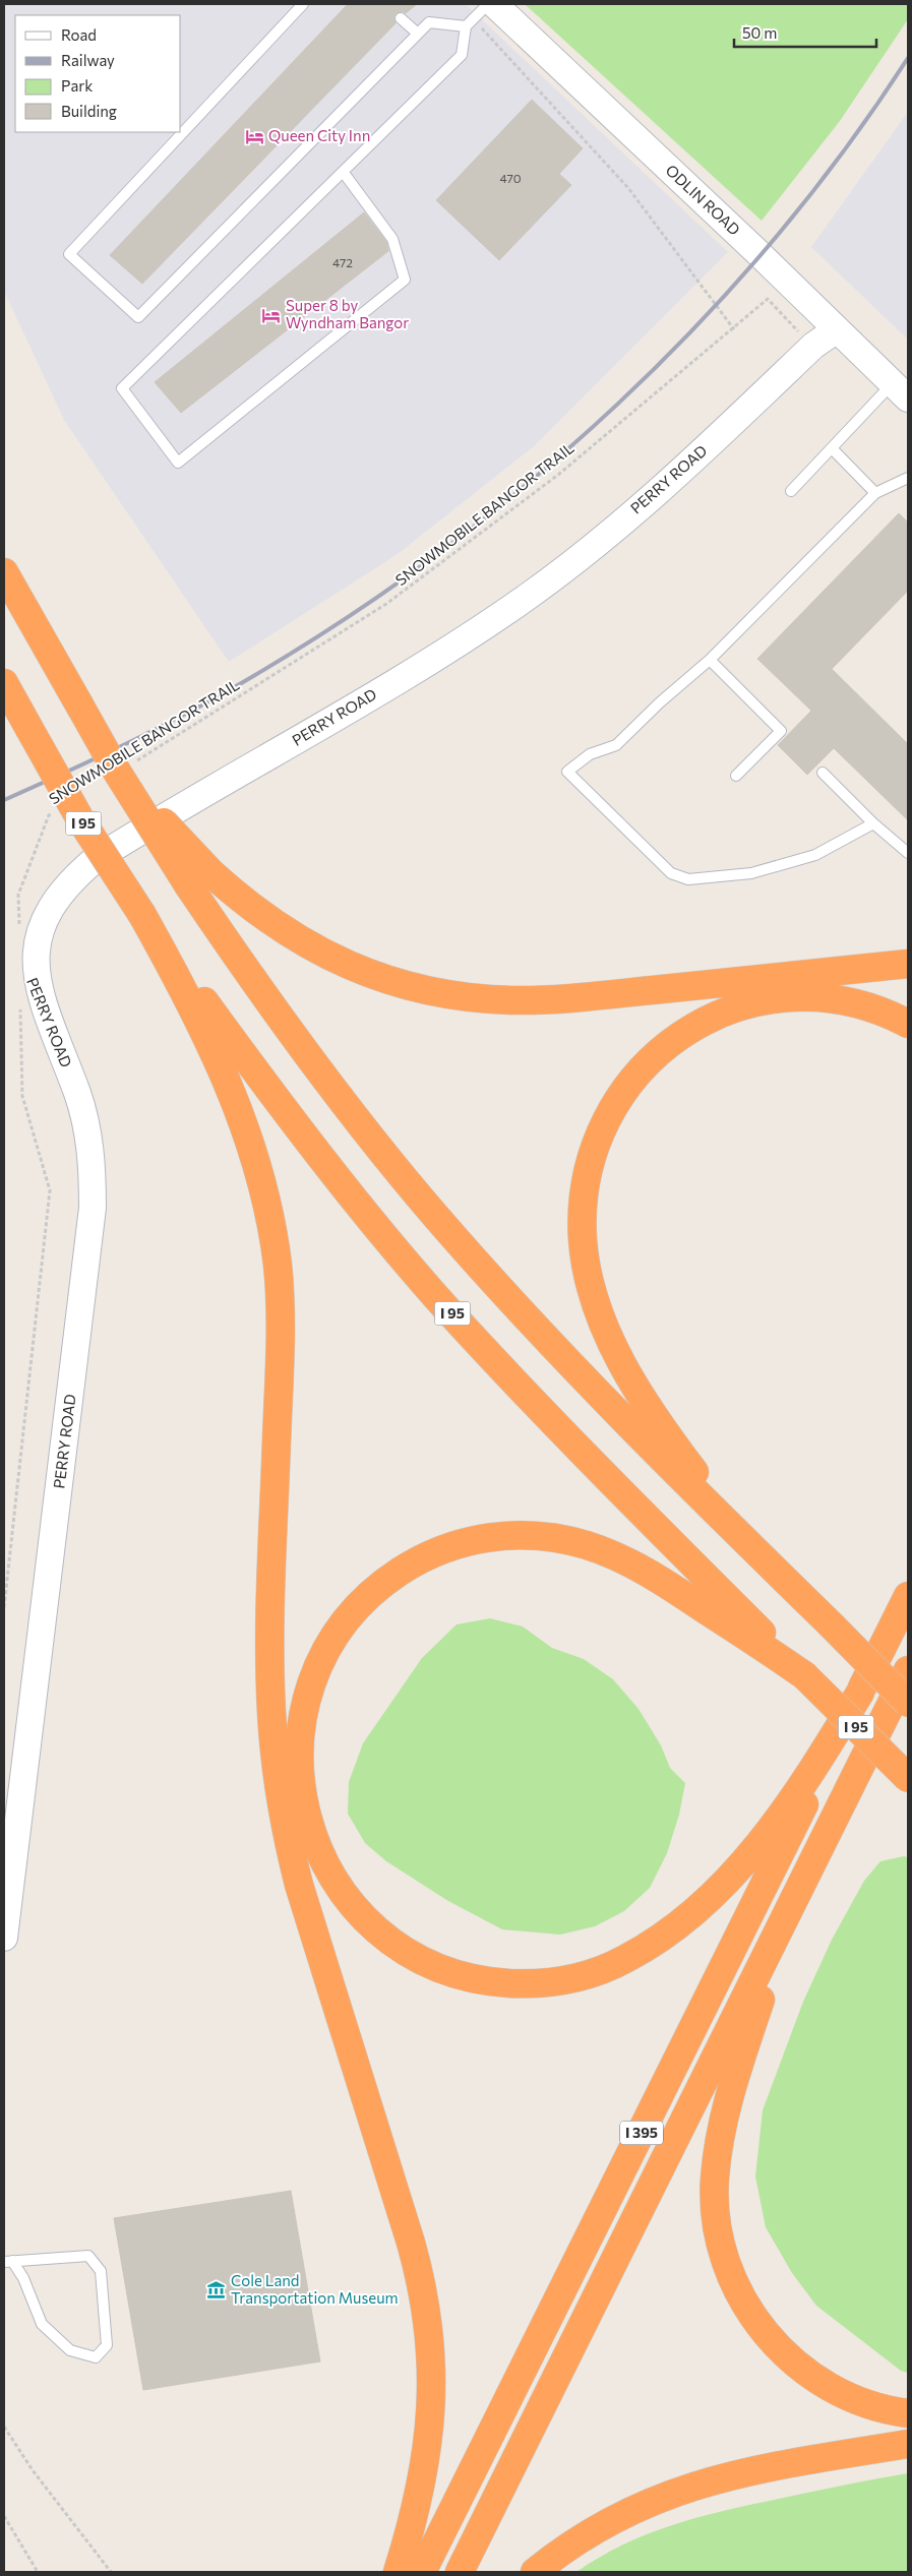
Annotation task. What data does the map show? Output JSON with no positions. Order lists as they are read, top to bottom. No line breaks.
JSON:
{"streets":{"highway":["I 95","I 395"],"street":["ODLIN ROAD","PERRY ROAD"],"path":["SNOWMOBILE BANGOR TRAIL"]},"crossings":[["ODLIN ROAD","PERRY ROAD"],["PERRY ROAD","SNOWMOBILE BANGOR TRAIL"]],"places":{"hotel":["Queen City Inn","Super 8 by Wyndham Bangor"],"museum":["Cole Land Transportation Museum"]},"house_numbers":["470","472"],"legend":["Road","Railway","Park","Building"],"scale_bar":"50 m"}
